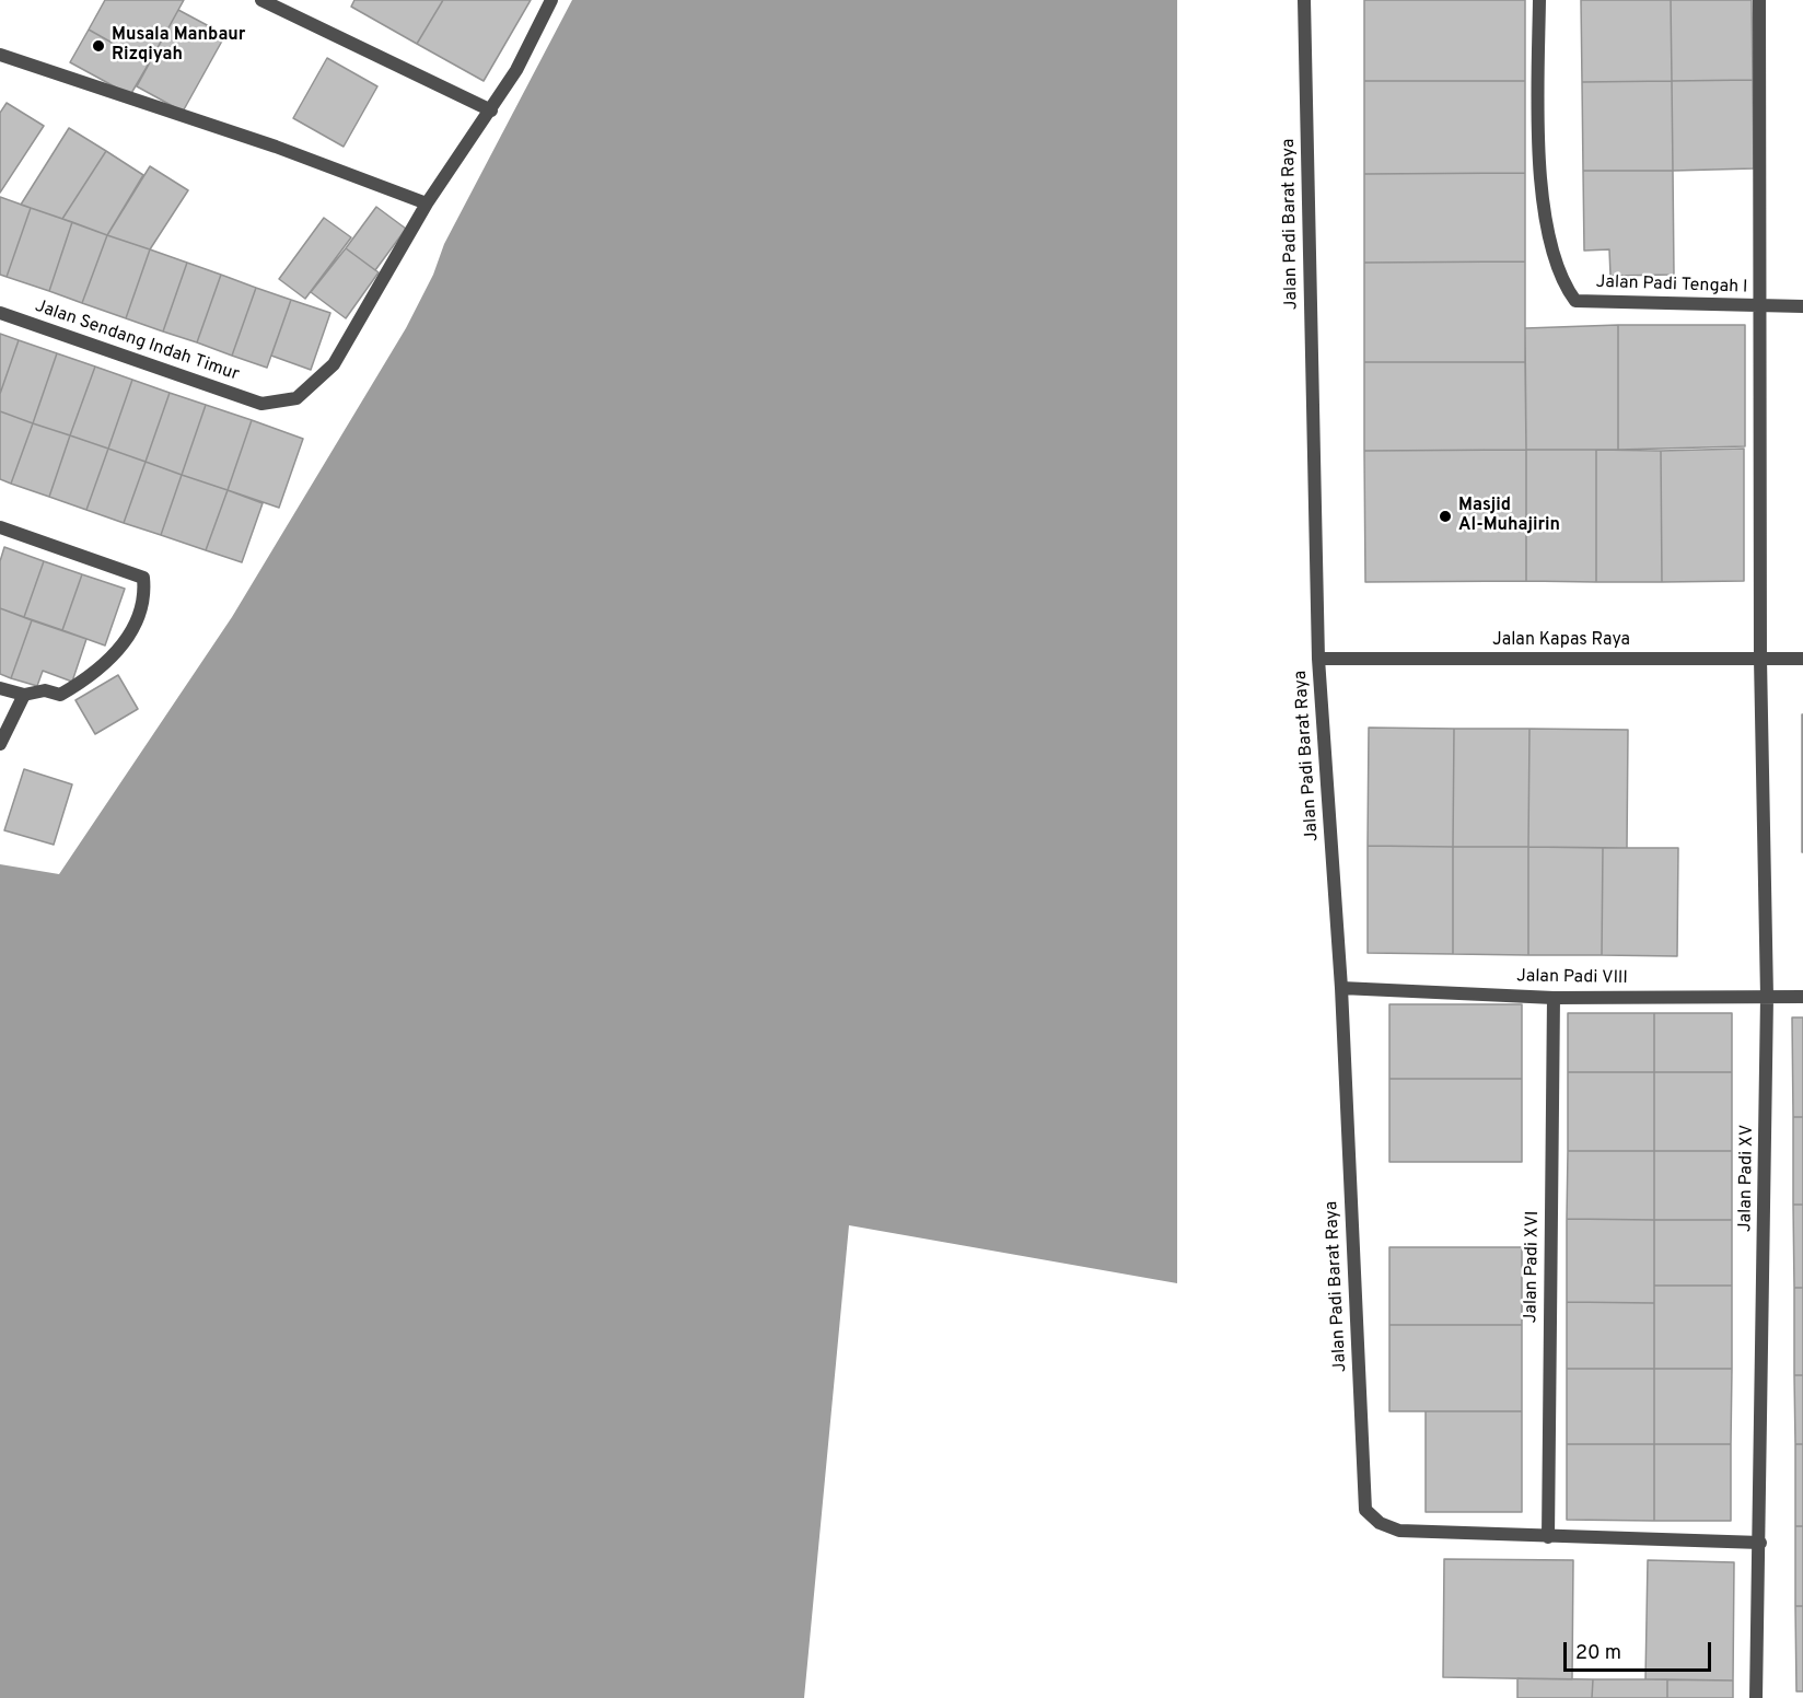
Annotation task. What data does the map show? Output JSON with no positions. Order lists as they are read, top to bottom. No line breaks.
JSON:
{"streets":{"street":["Jalan Padi Barat Raya","Jalan Padi Tengah I","Jalan Sendang Indah Timur","Jalan Kapas Raya","Jalan Padi VIII","Jalan Padi XV","Jalan Padi XVI"]},"crossings":[["Jalan Padi Barat Raya","Jalan Kapas Raya"],["Jalan Padi Barat Raya","Jalan Padi VIII"],["Jalan Padi Barat Raya","Jalan Padi XVI"],["Jalan Padi Tengah I","Jalan Kapas Raya"],["Jalan Padi Tengah I","Jalan Padi XV"],["Jalan Kapas Raya","Jalan Padi XV"],["Jalan Padi VIII","Jalan Padi XV"],["Jalan Padi VIII","Jalan Padi XVI"]],"places":["Musala Manbaur Rizqiyah","Masjid Al-Muhajirin"],"scale_bar":"20 m"}
